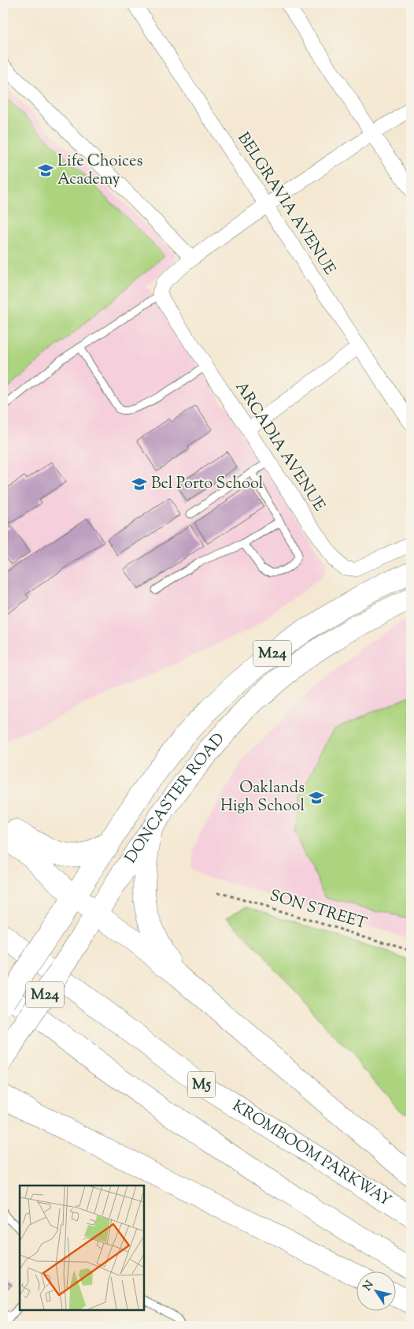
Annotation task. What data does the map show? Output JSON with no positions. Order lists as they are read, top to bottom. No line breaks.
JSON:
{"streets":{"main road":["M24","DONCASTER ROAD","M5","KROMBOOM PARKWAY"],"street":["BELGRAVIA AVENUE","ARCADIA AVENUE"],"path":["SON STREET"]},"places":{"school or university":["Life Choices Academy","Bel Porto School","Oaklands High School"]},"north":"top left"}
